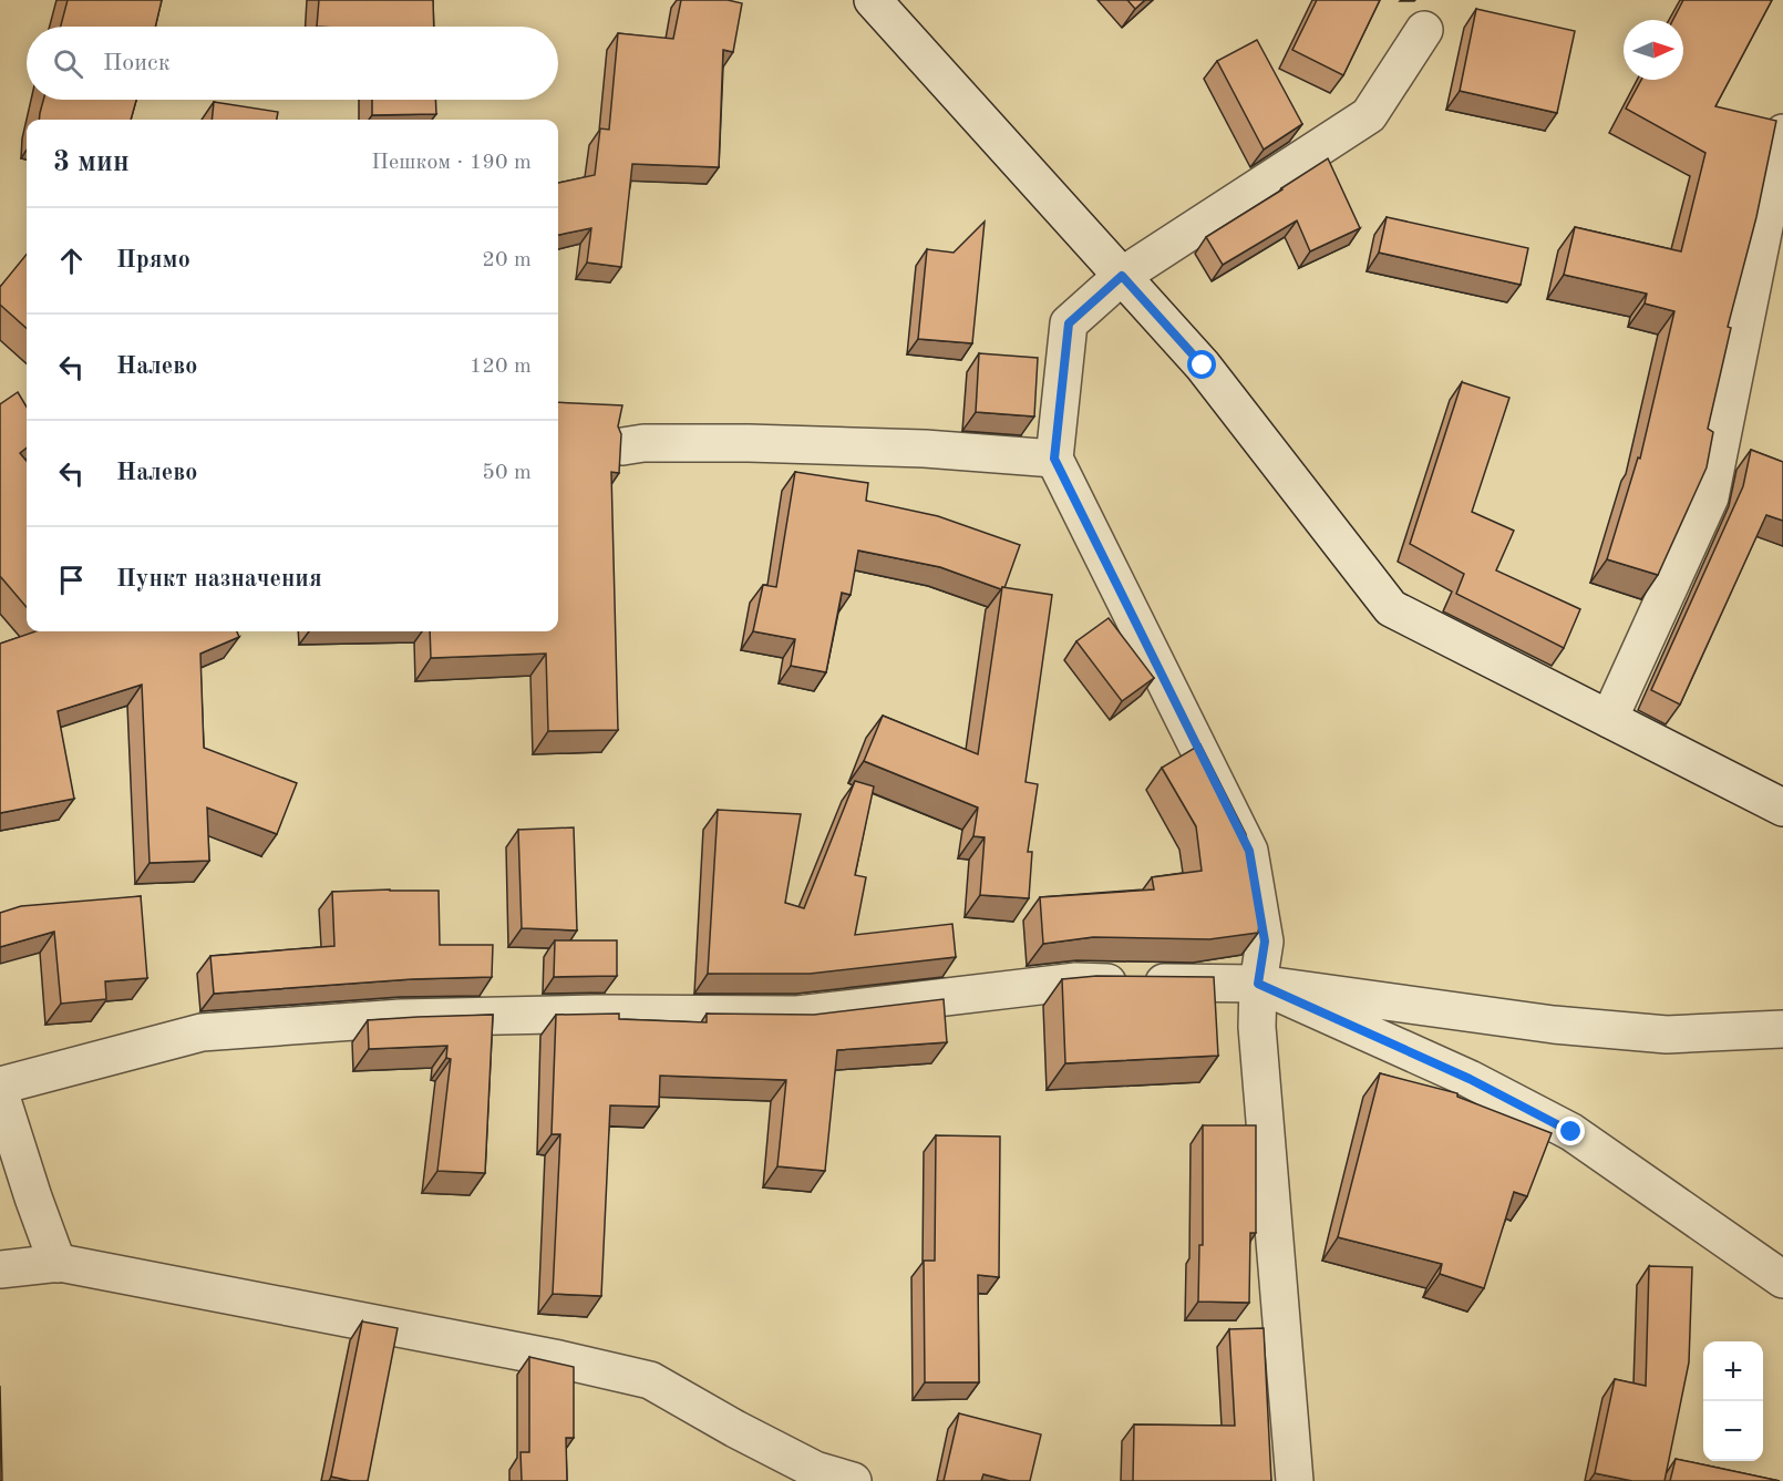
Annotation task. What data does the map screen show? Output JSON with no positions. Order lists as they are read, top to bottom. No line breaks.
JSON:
{"north":"right","page":{"search":"Поиск","heading":["3 мин","Пешком · 190 m"],"list":[["Прямо","20 m"],["Налево","120 m"],["Налево","50 m"],"Пункт назначения"],"map_buttons":["+","−"]}}
